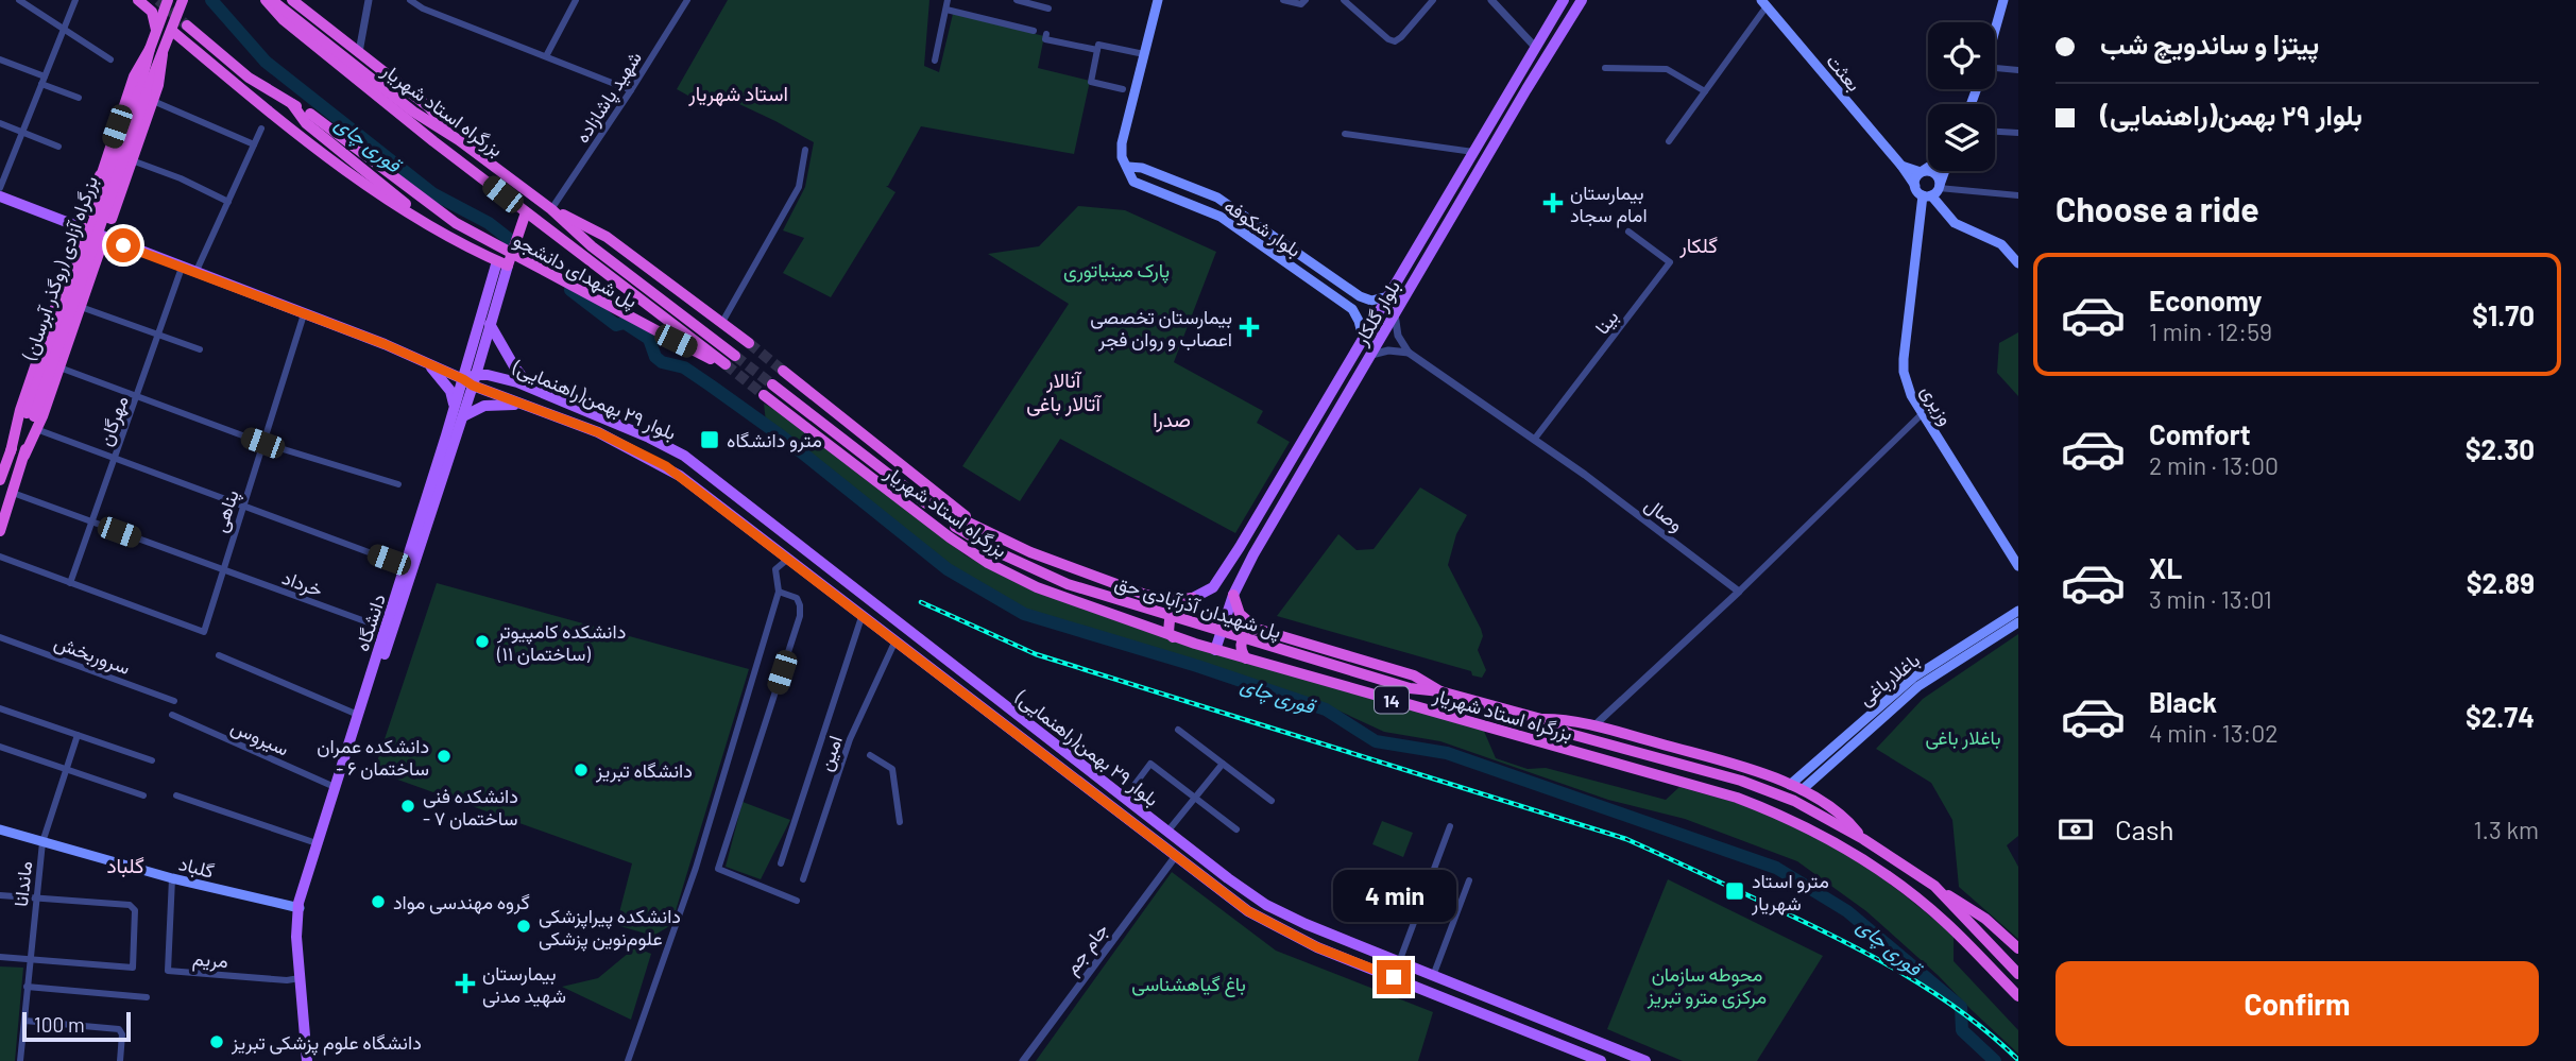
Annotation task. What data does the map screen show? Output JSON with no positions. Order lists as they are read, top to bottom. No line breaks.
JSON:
{"streets":{"highway":["بزرگراه استاد شهریار","بزرگراه آزادی (روگذر آبرسان)","پل شهدای دانشجو","پل شهیدان آذرآبادی حق","14"],"main road":["بعثت","بلوار شکوفه","بلوار گلکار","بلوار ٢٩ بهمن(راهنمایی)","وزیری","دانشگاه","باغلارباغی","گلباد"],"street":["شهید پاشازاده","بینا","مهرگان","پناهی","وصال","خرداد","سروربخش","سیروس","امین","ماندانا","جام جم","مریم"]},"crossings":[["بعثت","وزیری"],["شهید پاشازاده","بزرگراه استاد شهریار"],["بزرگراه استاد شهریار","بلوار گلکار"],["بزرگراه استاد شهریار","پل شهیدان آذرآبادی حق"],["بینا","وصال"],["بلوار ٢٩ بهمن(راهنمایی)","دانشگاه"],["بلوار ٢٩ بهمن(راهنمایی)","امین"],["بلوار ٢٩ بهمن(راهنمایی)","جام جم"],["مهرگان","پناهی"],["مهرگان","خرداد"],["پناهی","خرداد"],["دانشگاه","سیروس"],["دانشگاه","گلباد"],["دانشگاه","مریم"],["گلباد","ماندانا"],["گلباد","مریم"]],"districts":["استاد شهریار","گلکار","آنالار آتالار باغی","صدرا","گلباد"],"water":["قوری چای"],"parks":["پارک مینیاتوری","باغلار باغی","محوطه سازمان مرکزی مترو تبریز","باغ گیاهشناسی"],"places":{"health":["بیمارستان امام سجاد","بیمارستان تخصصی اعصاب و روان فجر","بیمارستان شهید مدنی"],"transit":["مترو دانشگاه","مترو استاد شهریار"],"other":["دانشکده کامپیوتر (ساختمان ۱۱)","دانشکده عمران - ساختمان ۶","دانشگاه تبریز","دانشکده فنی - ساختمان ۷","گروه مهندسی مواد","دانشکده پیراپزشکی علوم‌نوین پزشکی","دانشگاه علوم پزشکی تبریز"]},"scale_bar":"100 m","page":{"banner":["پیتزا و ساندویچ شب","بلوار ٢٩ بهمن(راهنمایی)"],"heading":"Choose a ride","list":[{"name":"Economy","note":"1 min · 12:59","value":"$1.70"},{"name":"Comfort","note":"2 min · 13:00","value":"$2.30"},{"name":"XL","note":"3 min · 13:01","value":"$2.89"},{"name":"Black","note":"4 min · 13:02","value":"$2.74"}],"pay":["Cash","1.3 km"],"bubble":"4 min","buttons":"Confirm","scale":"100 m"}}
